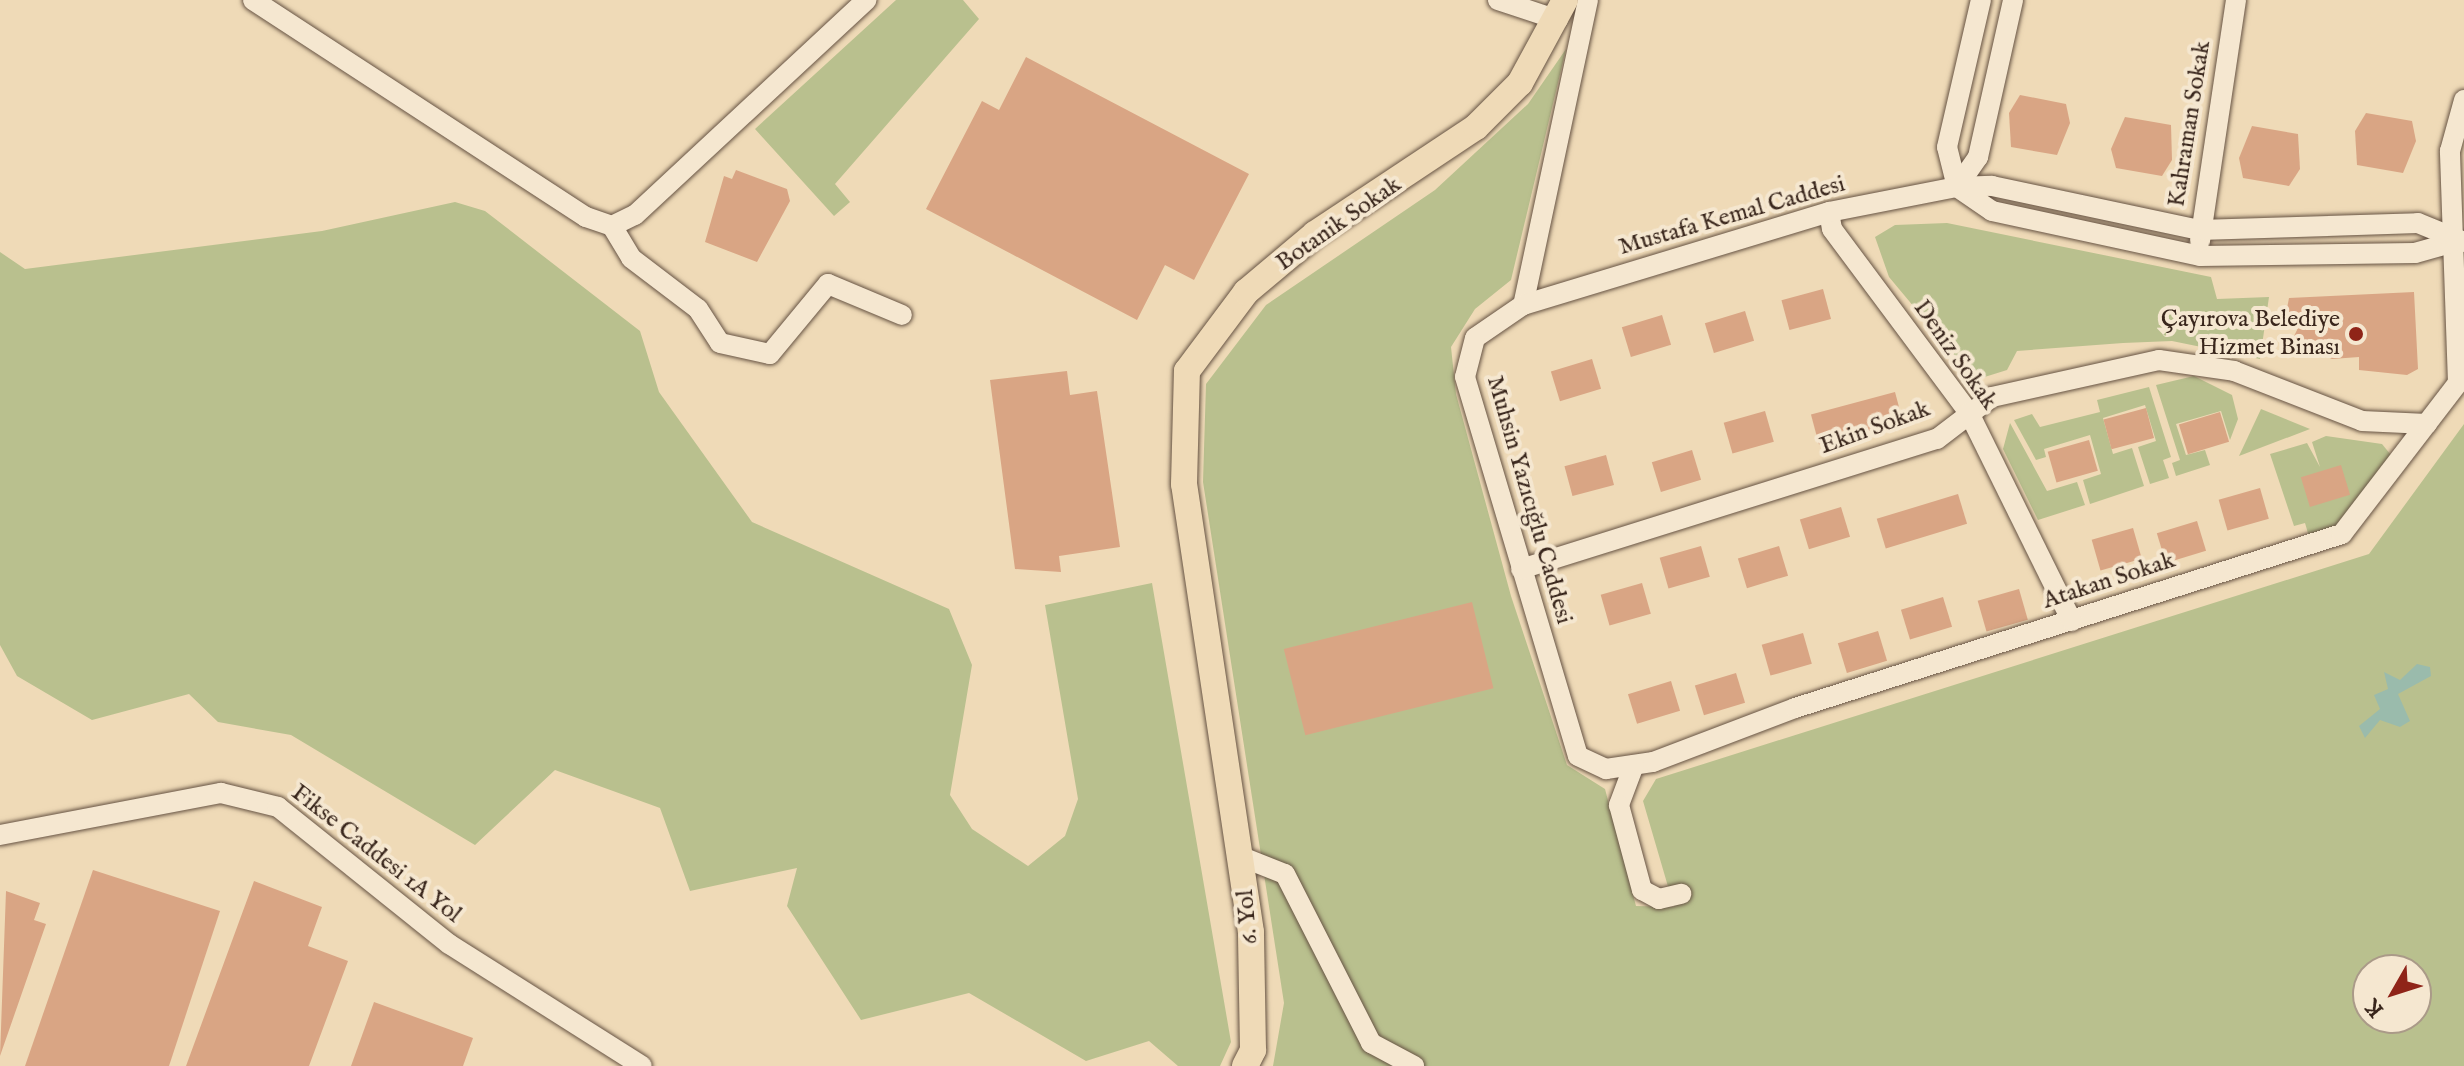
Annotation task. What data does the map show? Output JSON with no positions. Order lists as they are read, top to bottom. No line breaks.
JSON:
{"streets":{"main road":["Botanik Sokak","6. Yol"],"street":["Kahraman Sokak","Mustafa Kemal Caddesi","Deniz Sokak","Ekin Sokak","Muhsin Yazıcığlu Caddesi","Atakan Sokak","Fikse Caddesi 1A Yol"]},"crossings":[["Kahraman Sokak","Mustafa Kemal Caddesi"],["Mustafa Kemal Caddesi","Deniz Sokak"],["Mustafa Kemal Caddesi","Muhsin Yazıcığlu Caddesi"],["Mustafa Kemal Caddesi","Atakan Sokak"],["Botanik Sokak","6. Yol"],["Deniz Sokak","Ekin Sokak"],["Deniz Sokak","Atakan Sokak"],["Ekin Sokak","Muhsin Yazıcığlu Caddesi"],["Ekin Sokak","Atakan Sokak"],["Muhsin Yazıcığlu Caddesi","Atakan Sokak"]],"places":["Çayırova Belediye Hizmet Binası"],"north":"bottom left"}
